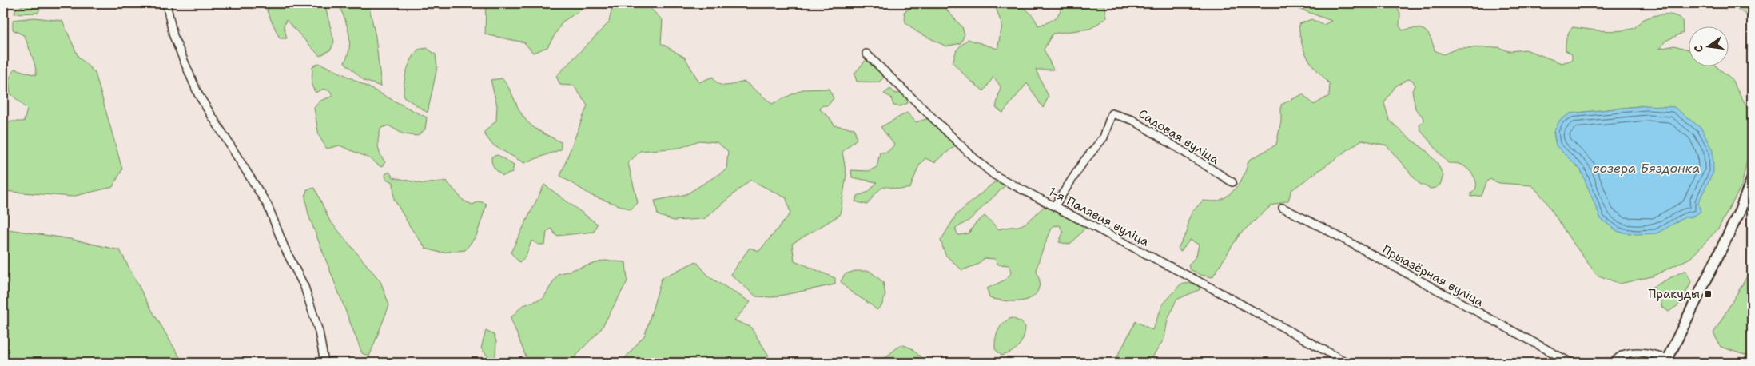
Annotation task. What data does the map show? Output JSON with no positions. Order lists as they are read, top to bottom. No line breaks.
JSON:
{"streets":{"street":["Садовая вуліца","1-я Палявая вуліца","Прыазёрная вуліца"]},"crossings":[["Садовая вуліца","1-я Палявая вуліца"]],"water":["возера Бяздонка"],"places":{"transit":["Пракуды"]},"north":"left"}
